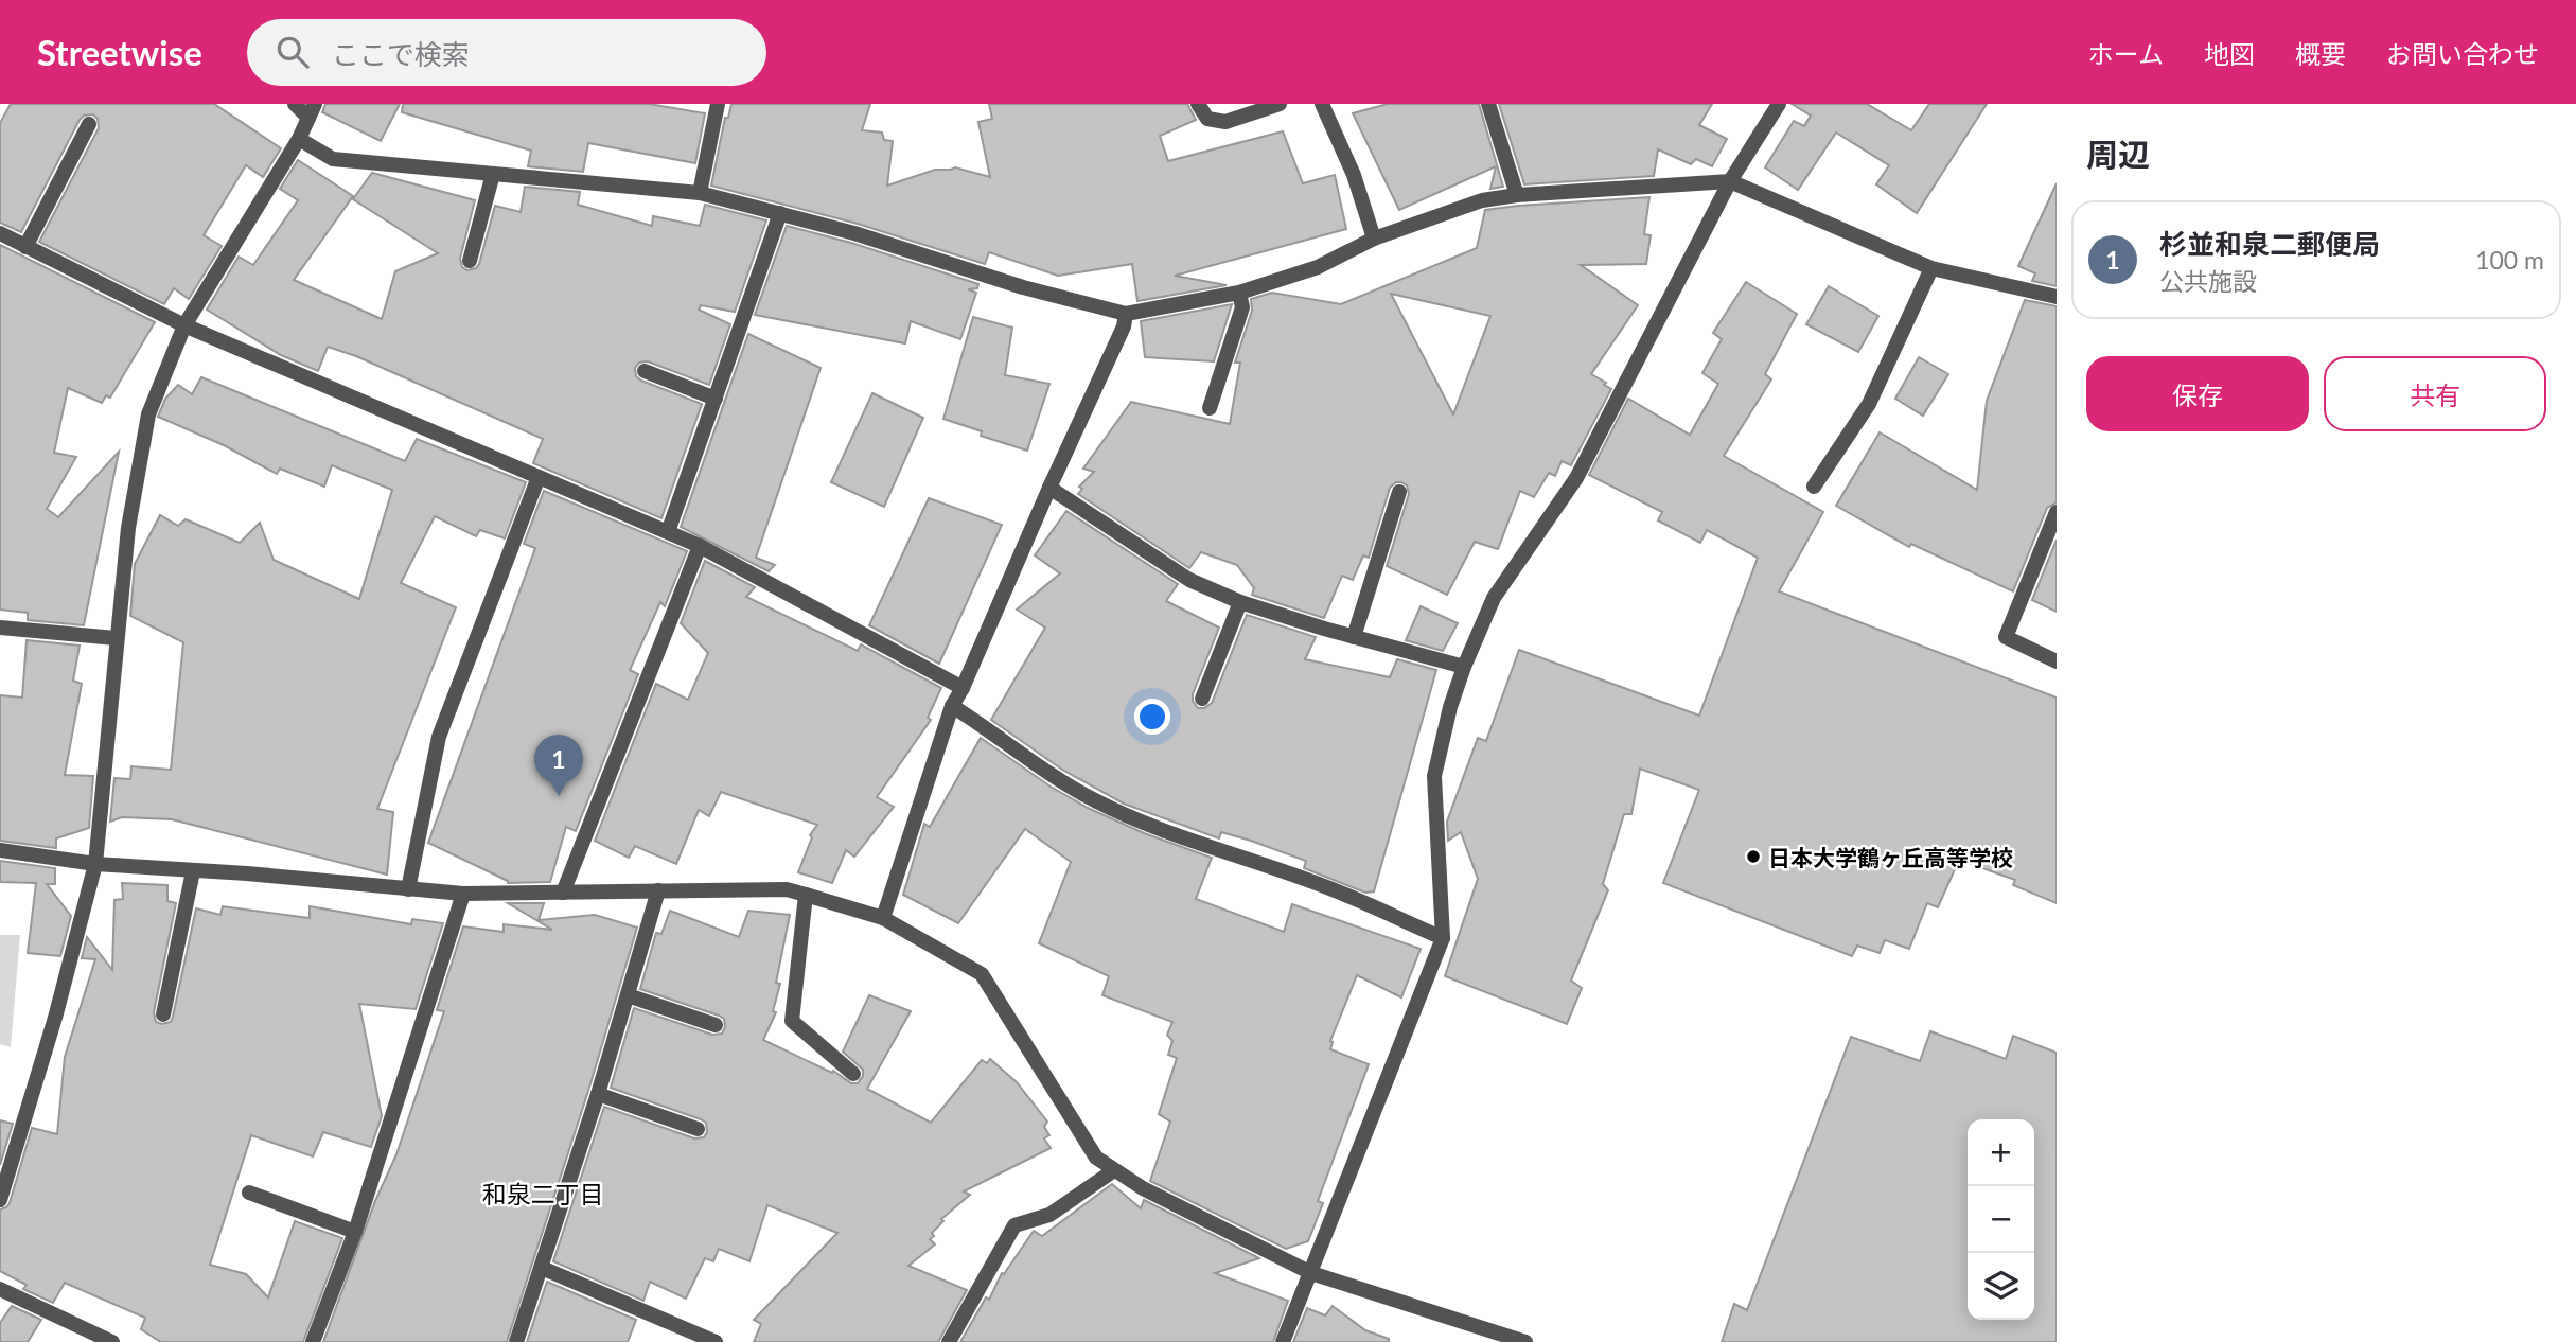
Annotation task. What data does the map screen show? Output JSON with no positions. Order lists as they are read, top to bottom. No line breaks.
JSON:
{"districts":["和泉二丁目"],"places":["日本大学鶴ヶ丘高等学校"],"page":{"header":"Streetwise","search":"ここで検索","nav":["ホーム","地図","概要","お問い合わせ"],"heading":"周辺","list":[{"mark":"1","name":"杉並和泉二郵便局","note":"公共施設","value":"100 m"}],"buttons":["保存","共有"],"pins":"1","map_buttons":["+","−"]}}
